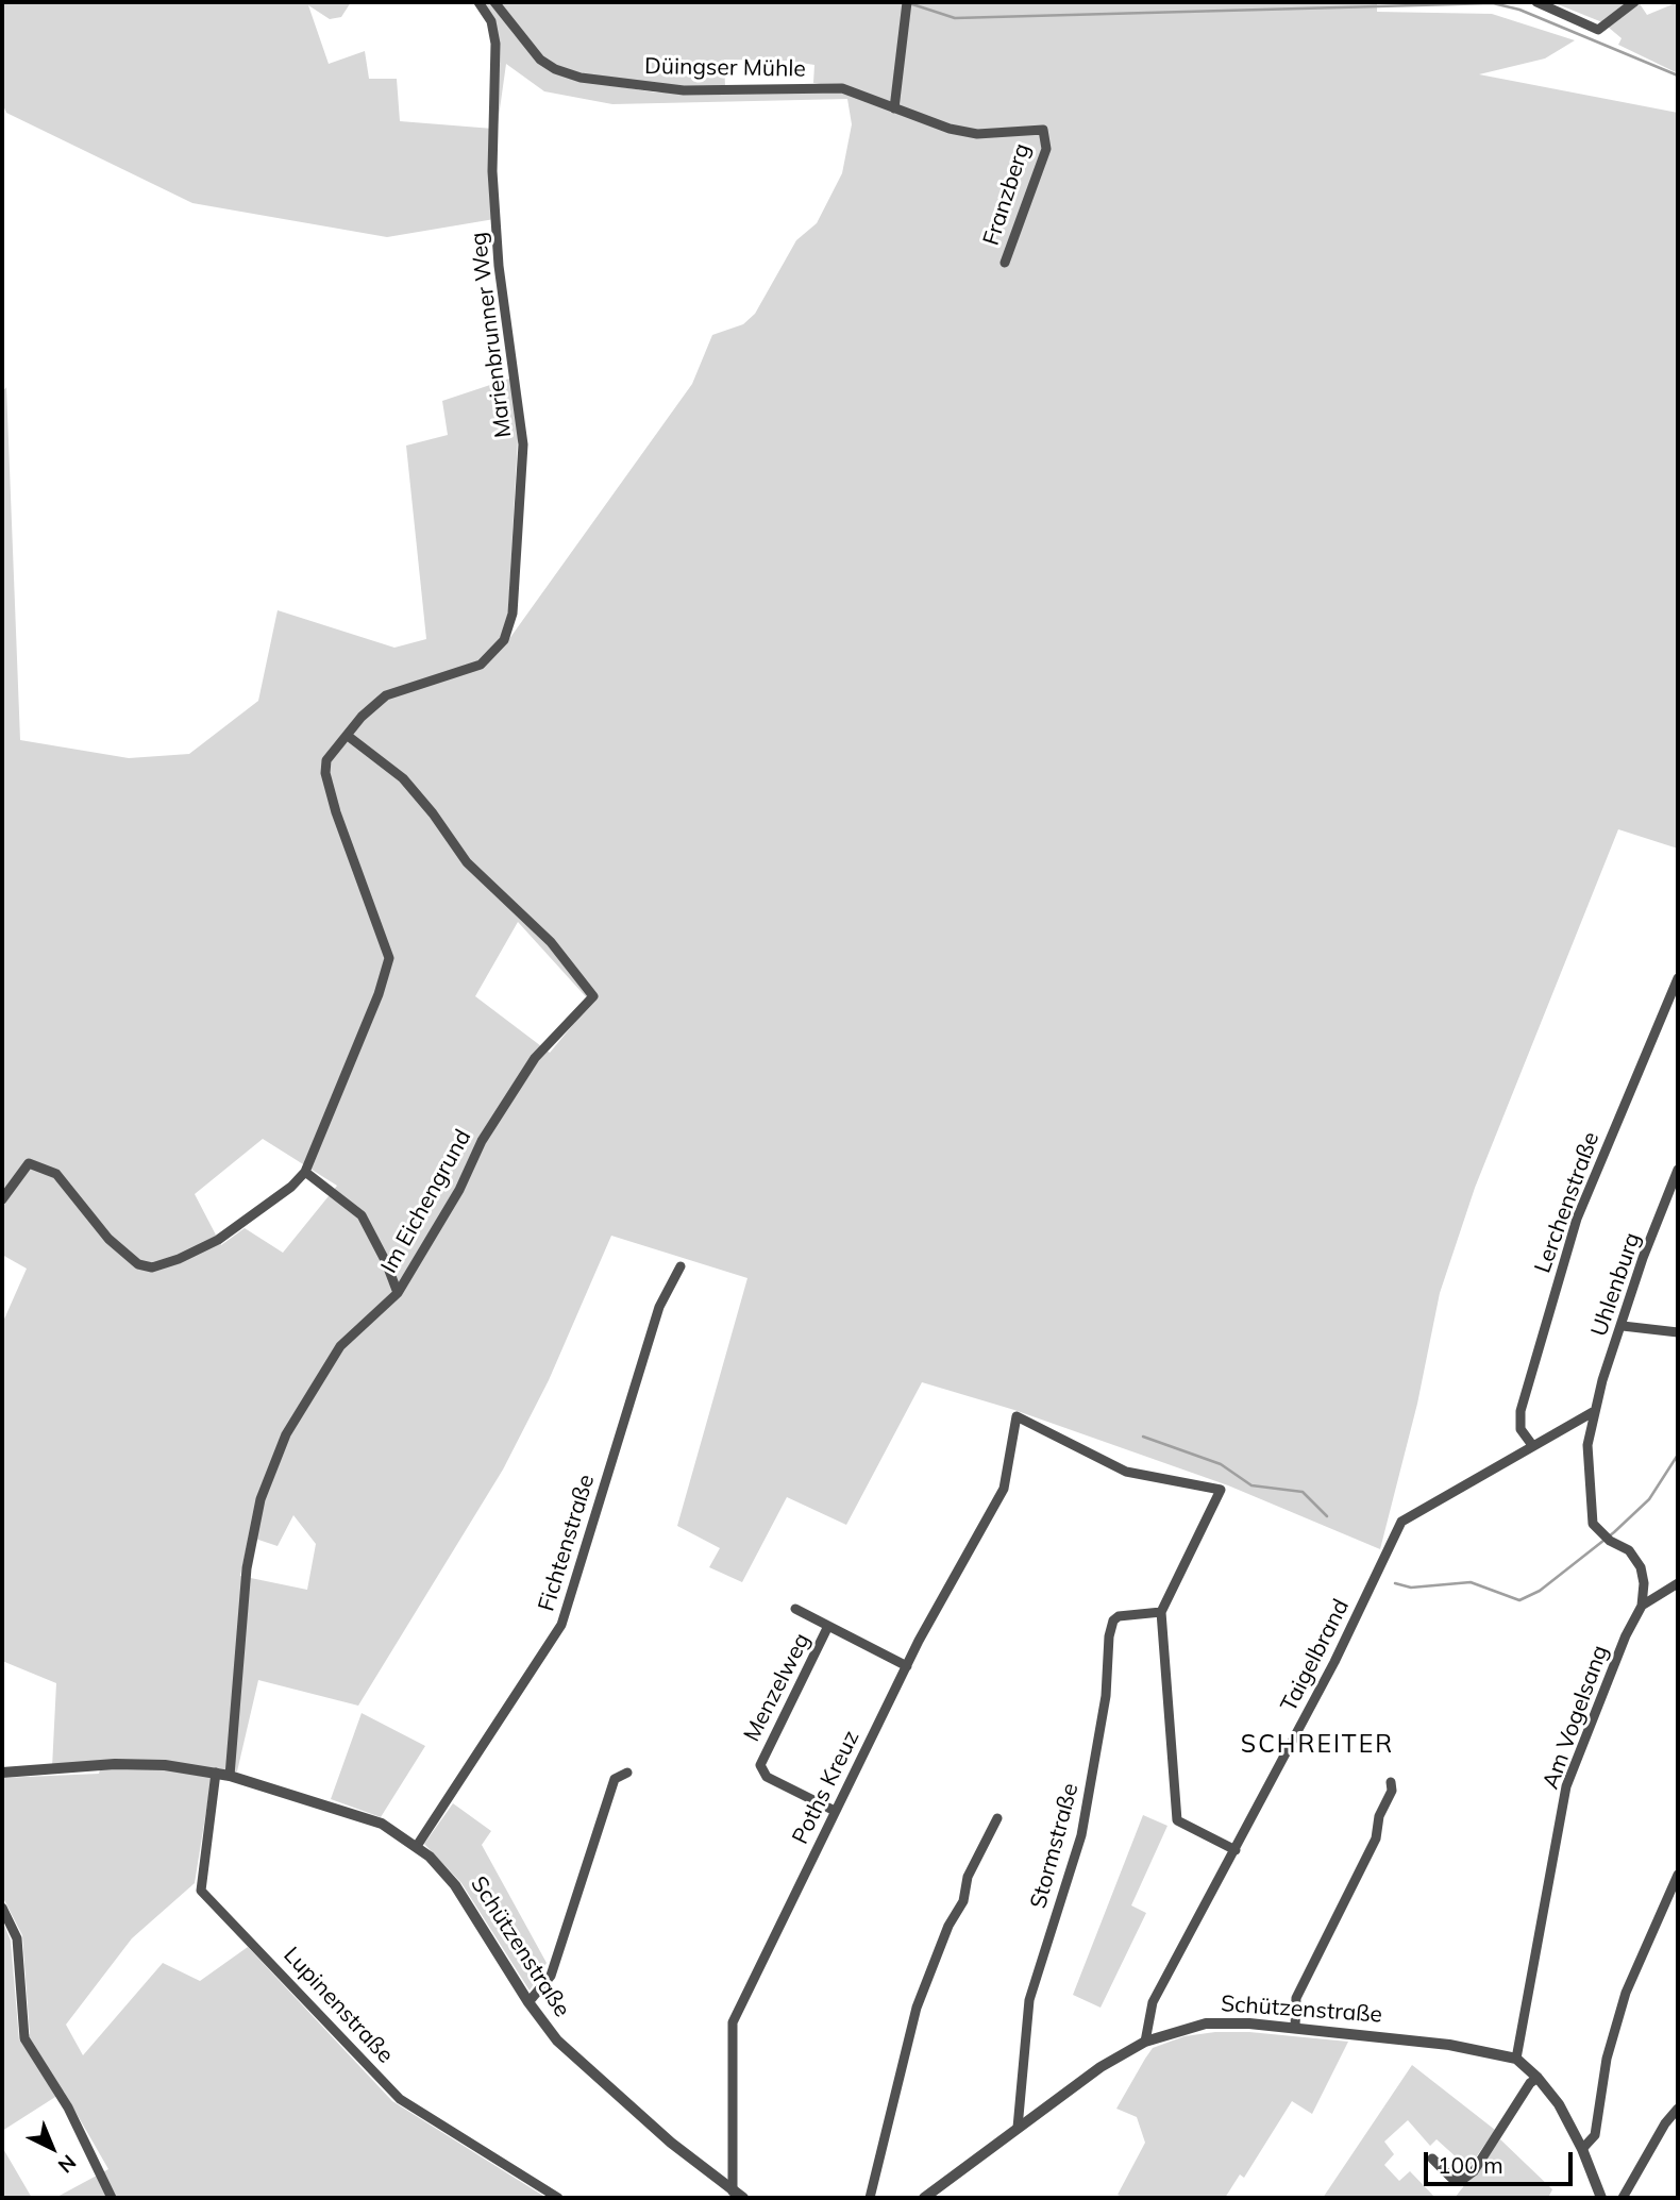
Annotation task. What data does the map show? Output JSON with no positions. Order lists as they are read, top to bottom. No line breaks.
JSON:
{"streets":{"street":["Düingser Mühle","Franzberg","Marienbrunner Weg","Im Eichengrund","Lerchenstraße","Uhlenburg","Fichtenstraße","Taigelbrand","Menzelweg","Am Vogelsang","Poths Kreuz","Stormstraße","Schützenstraße","Lupinenstraße"]},"crossings":[["Düingser Mühle","Franzberg"],["Marienbrunner Weg","Im Eichengrund"],["Im Eichengrund","Schützenstraße"],["Lerchenstraße","Taigelbrand"],["Uhlenburg","Taigelbrand"],["Uhlenburg","Am Vogelsang"],["Fichtenstraße","Schützenstraße"],["Taigelbrand","Am Vogelsang"],["Taigelbrand","Schützenstraße"],["Menzelweg","Poths Kreuz"],["Am Vogelsang","Schützenstraße"],["Poths Kreuz","Stormstraße"],["Poths Kreuz","Schützenstraße"],["Stormstraße","Schützenstraße"],["Schützenstraße","Lupinenstraße"]],"districts":["SCHREITER"],"scale_bar":"100 m","north":"bottom right"}
